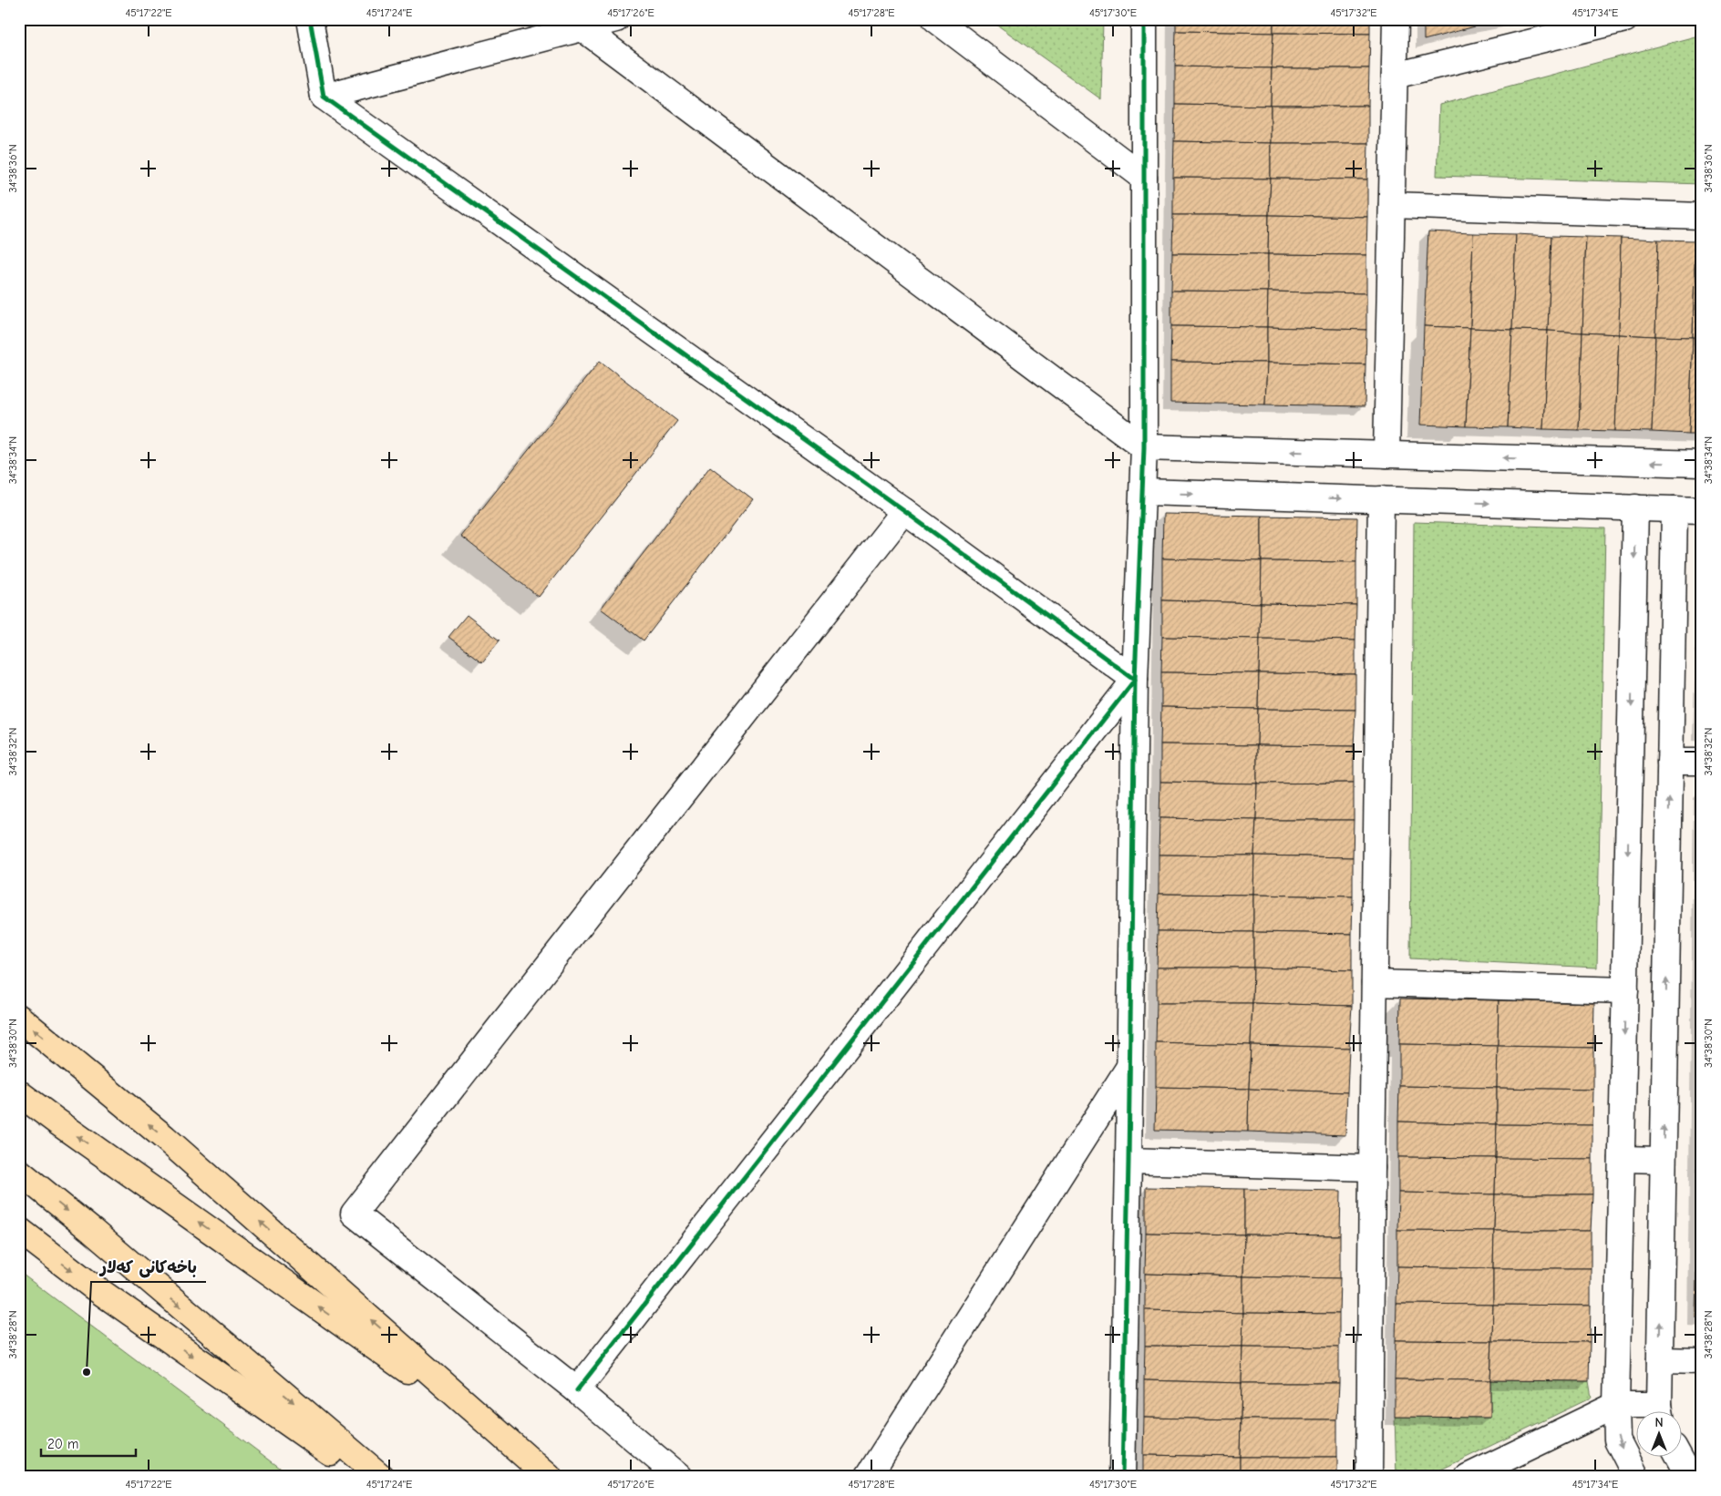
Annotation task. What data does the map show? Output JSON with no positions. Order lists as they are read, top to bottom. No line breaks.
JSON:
{"places":["باخەکانی کەلار"],"scale_bar":"20 m","north":"top","coordinates":["45°17'22\"E","45°17'24\"E","45°17'26\"E","45°17'28\"E","45°17'30\"E","45°17'32\"E","45°17'34\"E","34°38'36\"N","34°38'34\"N","34°38'32\"N","34°38'30\"N","34°38'28\"N"]}
